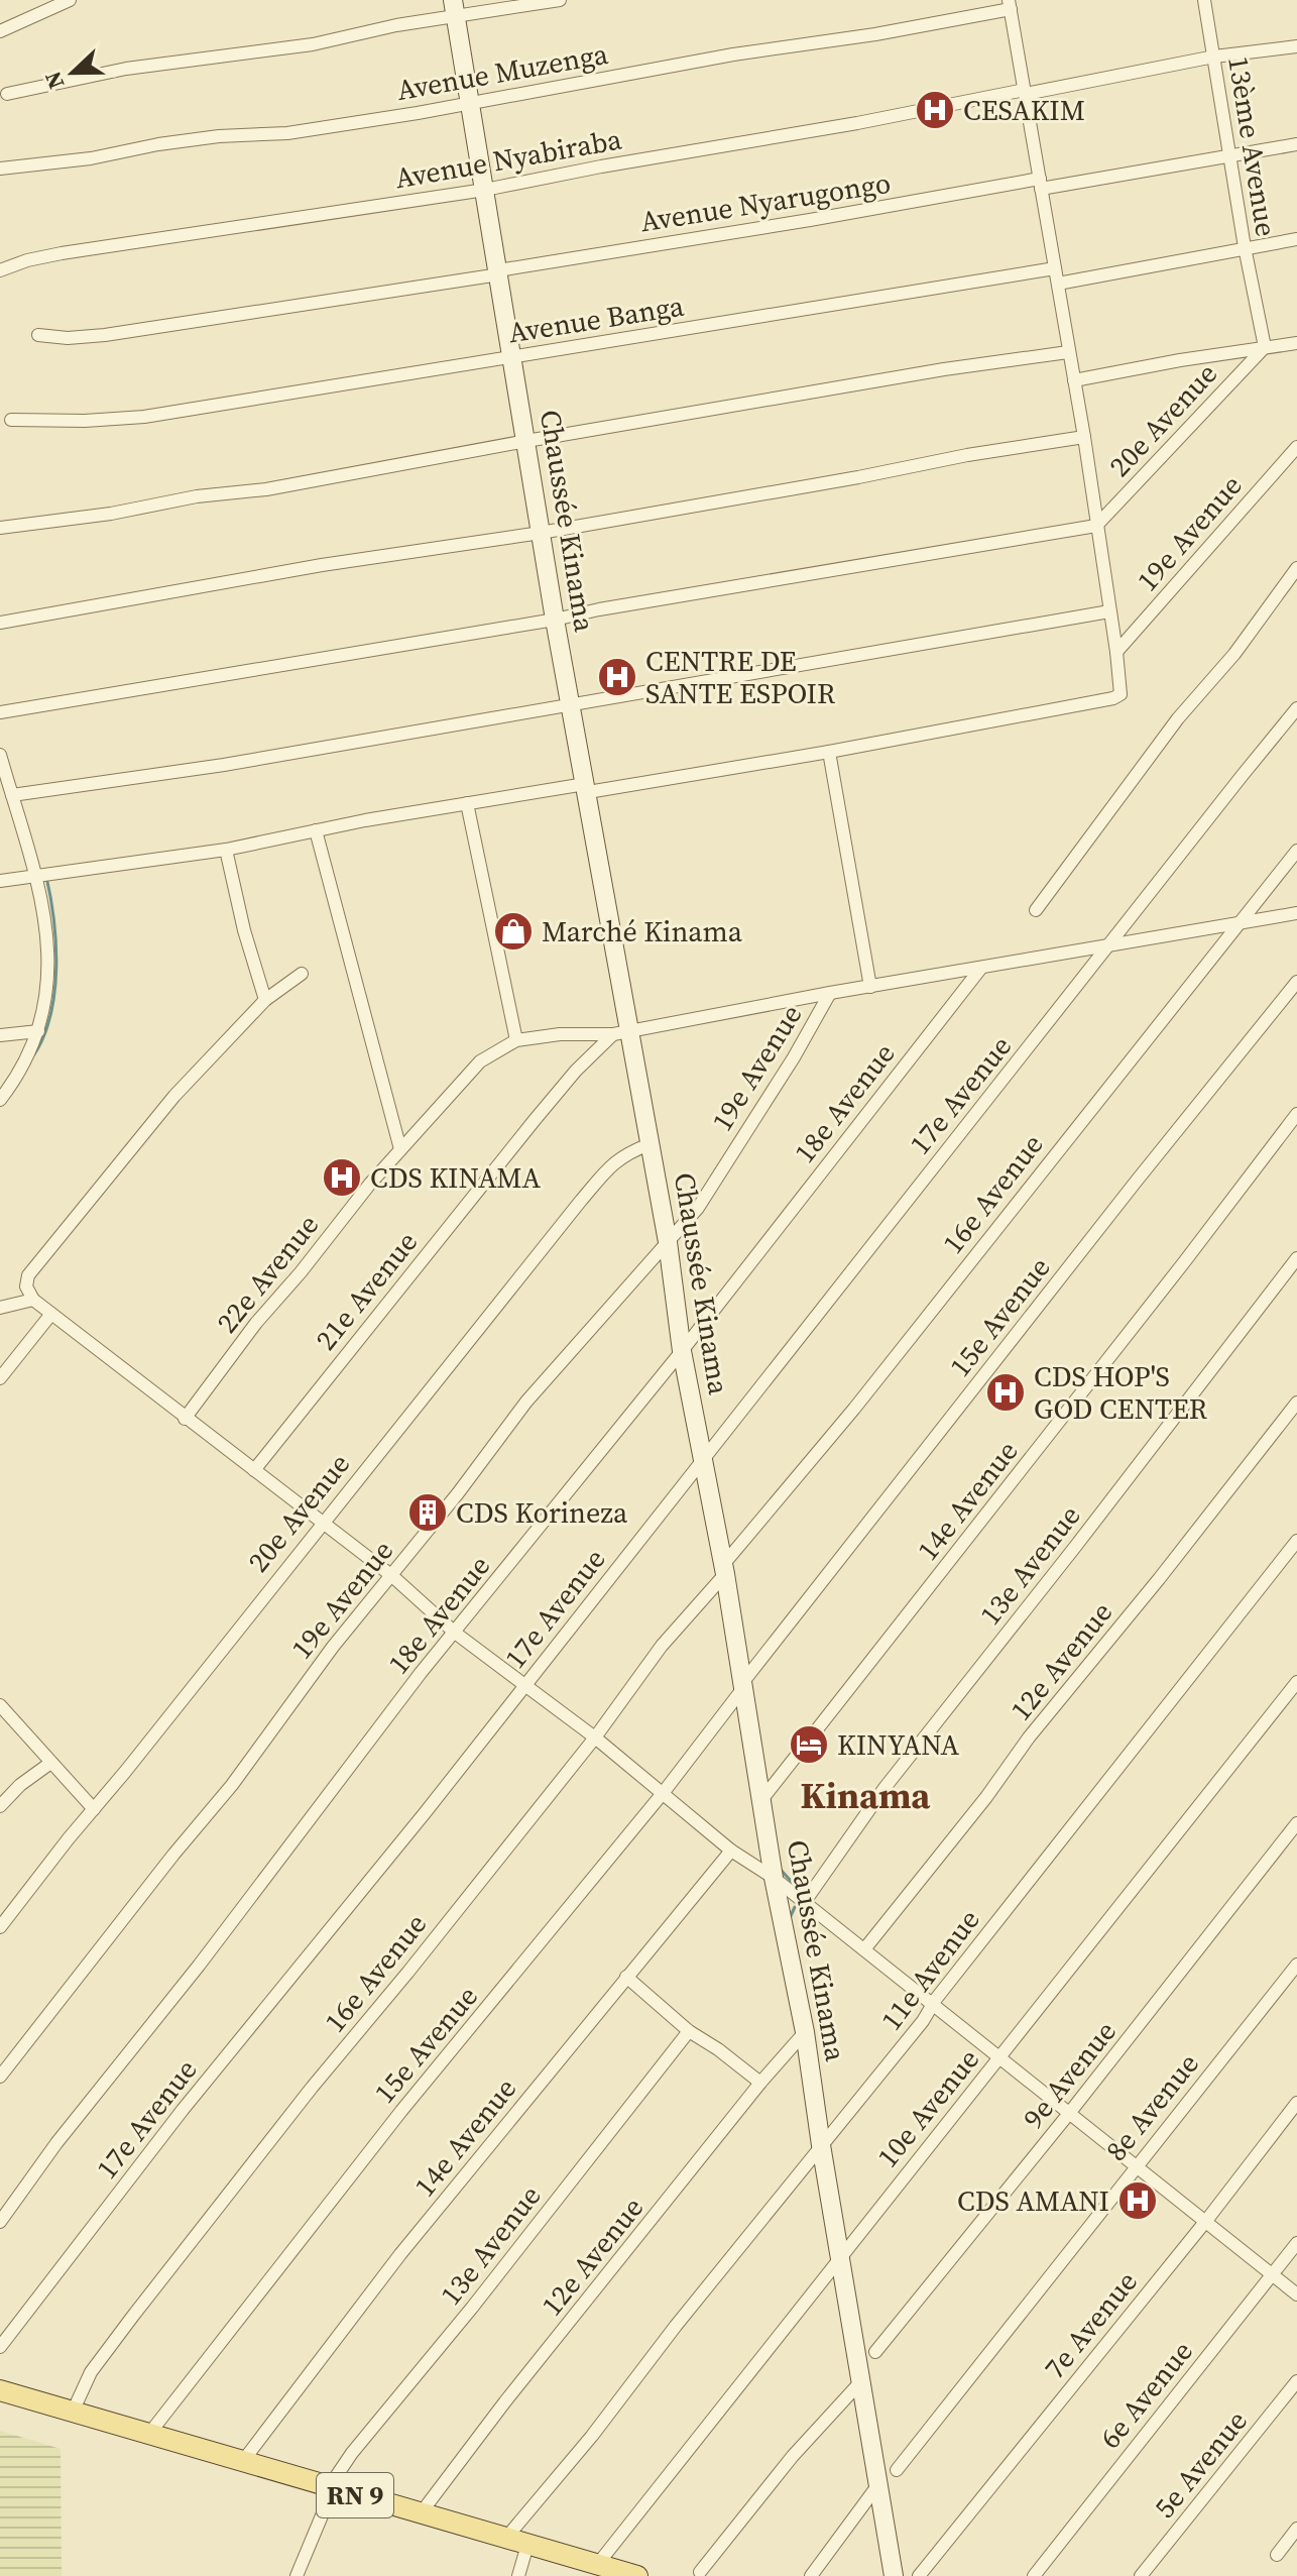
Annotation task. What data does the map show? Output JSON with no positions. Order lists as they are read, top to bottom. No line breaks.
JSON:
{"streets":{"main road":["RN 9"],"street":["Avenue Muzenga","13ème Avenue","Avenue Nyabiraba","Avenue Nyarugongo","Avenue Banga","20e Avenue","Chaussée Kinama","19e Avenue","17e Avenue","18e Avenue","16e Avenue","22e Avenue","21e Avenue","15e Avenue","14e Avenue","13e Avenue","12e Avenue","11e Avenue","9e Avenue","8e Avenue","10e Avenue","7e Avenue","6e Avenue","5e Avenue"]},"crossings":[["Avenue Muzenga","Chaussée Kinama"],["13ème Avenue","Avenue Nyabiraba"],["13ème Avenue","Avenue Nyarugongo"],["13ème Avenue","20e Avenue"],["Avenue Nyabiraba","Chaussée Kinama"],["Avenue Nyarugongo","Chaussée Kinama"],["Avenue Banga","Chaussée Kinama"],["20e Avenue","Chaussée Kinama"],["Chaussée Kinama","19e Avenue"],["Chaussée Kinama","17e Avenue"],["Chaussée Kinama","18e Avenue"],["Chaussée Kinama","16e Avenue"],["Chaussée Kinama","22e Avenue"],["Chaussée Kinama","21e Avenue"],["Chaussée Kinama","15e Avenue"],["Chaussée Kinama","14e Avenue"],["Chaussée Kinama","12e Avenue"],["Chaussée Kinama","11e Avenue"],["Chaussée Kinama","10e Avenue"],["19e Avenue","22e Avenue"],["17e Avenue","22e Avenue"],["18e Avenue","22e Avenue"],["16e Avenue","22e Avenue"],["16e Avenue","RN 9"],["22e Avenue","21e Avenue"],["15e Avenue","RN 9"],["14e Avenue","RN 9"],["13e Avenue","RN 9"],["12e Avenue","RN 9"],["11e Avenue","RN 9"],["10e Avenue","RN 9"]],"districts":["Kinama"],"places":{"hospital":["CESAKIM","CENTRE DE SANTE ESPOIR","CDS KINAMA","CDS HOP'S GOD CENTER","CDS AMANI"],"shop":["Marché Kinama"],"building":["CDS Korineza"],"hotel":["KINYANA"]},"north":"left"}
